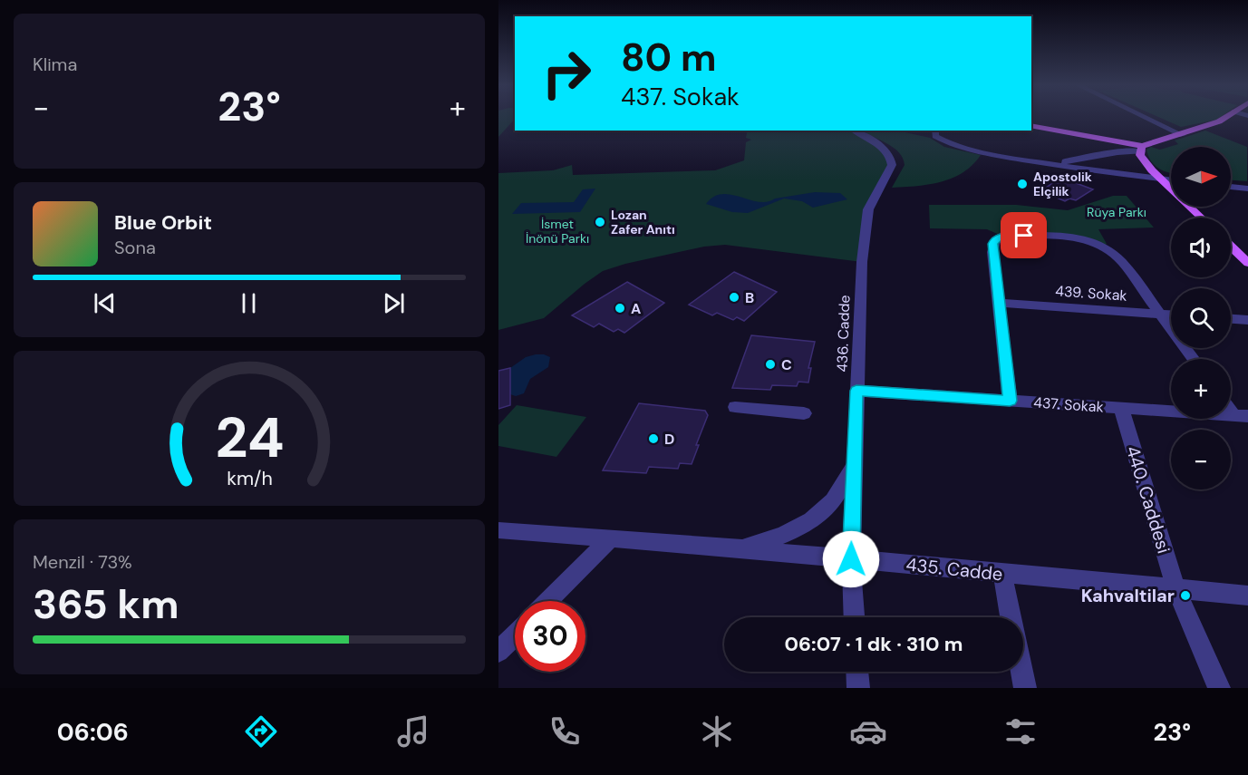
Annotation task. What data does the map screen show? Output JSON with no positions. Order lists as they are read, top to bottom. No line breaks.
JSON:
{"streets":{"street":["439. Sokak","436. Cadde","437. Sokak","440. Caddesi","435. Cadde"]},"crossings":[["436. Cadde","437. Sokak"],["436. Cadde","435. Cadde"],["437. Sokak","440. Caddesi"],["440. Caddesi","435. Cadde"]],"parks":["Rüya Parkı","İsmet İnönü Parkı"],"places":["Apostolik Elçilik","Lozan Zafer Anıtı","B","A","C","D","Kahvaltilar"],"north":"right","page":{"tile":["Klima",["Menzil · 73%","365 km"]],"turn":["80 m","437. Sokak"],"heat":["−","23°","+"],"map_buttons":["+","−"],"song":["Blue Orbit","Sona"],"limit":"30","trip":"06:07 · 1 dk · 310 m","tabs":["06:06","23°"],"gauge":["24","km/h"]}}
